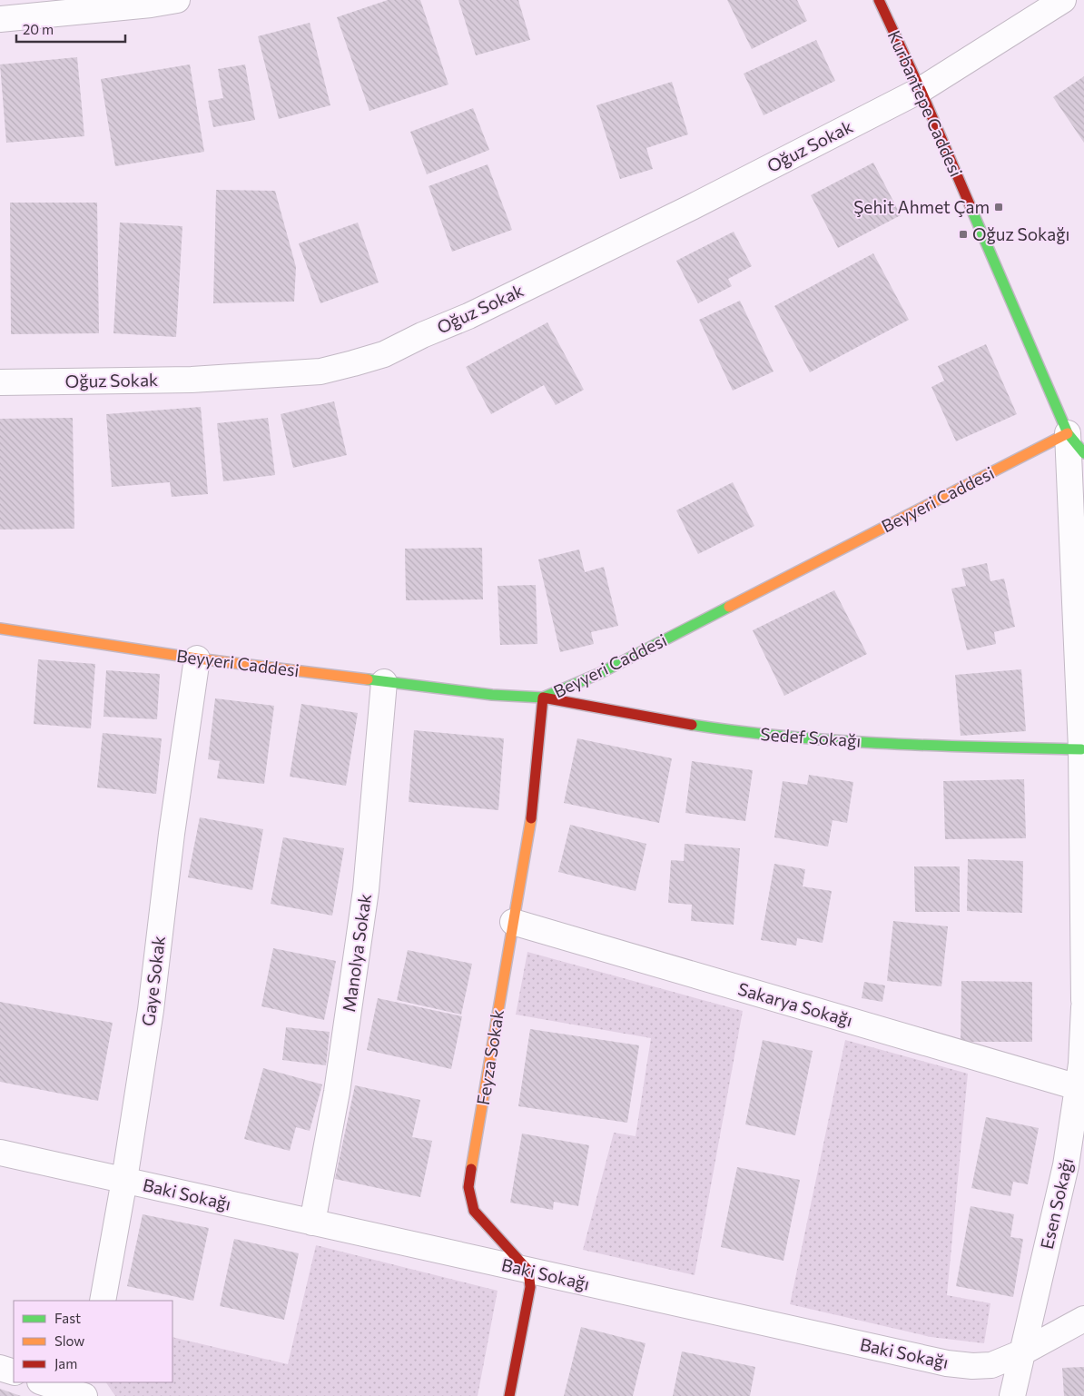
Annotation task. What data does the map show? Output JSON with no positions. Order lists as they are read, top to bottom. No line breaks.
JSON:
{"streets":{"street":["Kurbantepe Caddesi","Oğuz Sokak","Beyyeri Caddesi","Sedef Sokağı","Manolya Sokak","Gaye Sokak","Sakarya Sokağı","Feyza Sokak","Baki Sokağı","Esen Sokağı"]},"crossings":[["Kurbantepe Caddesi","Oğuz Sokak"],["Kurbantepe Caddesi","Beyyeri Caddesi"],["Beyyeri Caddesi","Sedef Sokağı"],["Beyyeri Caddesi","Manolya Sokak"],["Beyyeri Caddesi","Gaye Sokak"],["Beyyeri Caddesi","Feyza Sokak"],["Sedef Sokağı","Feyza Sokak"],["Manolya Sokak","Baki Sokağı"],["Gaye Sokak","Baki Sokağı"],["Sakarya Sokağı","Feyza Sokak"],["Sakarya Sokağı","Esen Sokağı"],["Feyza Sokak","Baki Sokağı"],["Baki Sokağı","Esen Sokağı"]],"places":{"transit":["Şehit Ahmet Çam","Oğuz Sokağı"]},"legend":["Fast","Slow","Jam"],"scale_bar":"20 m"}
